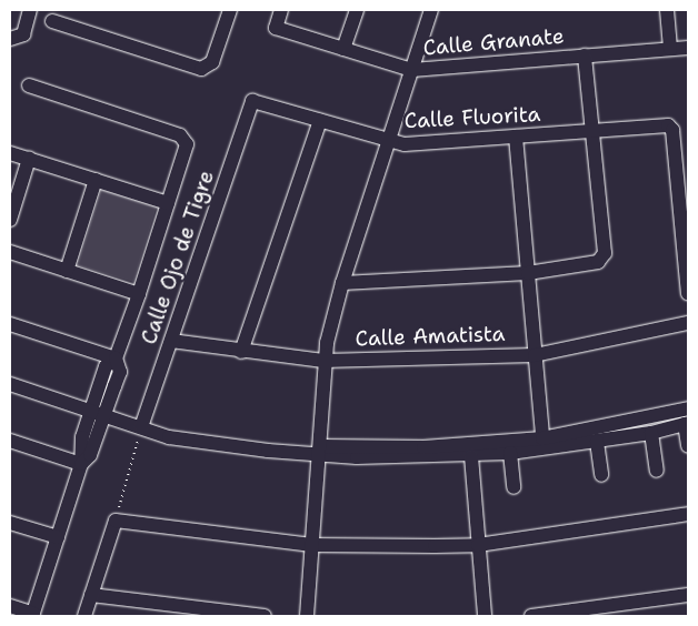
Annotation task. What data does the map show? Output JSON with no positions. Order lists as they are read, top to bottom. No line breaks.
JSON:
{"streets":{"street":["Calle Granate","Calle Fluorita","Calle Ojo de Tigre","Calle Amatista"]},"crossings":[["Calle Fluorita","Calle Ojo de Tigre"],["Calle Ojo de Tigre","Calle Amatista"]]}
